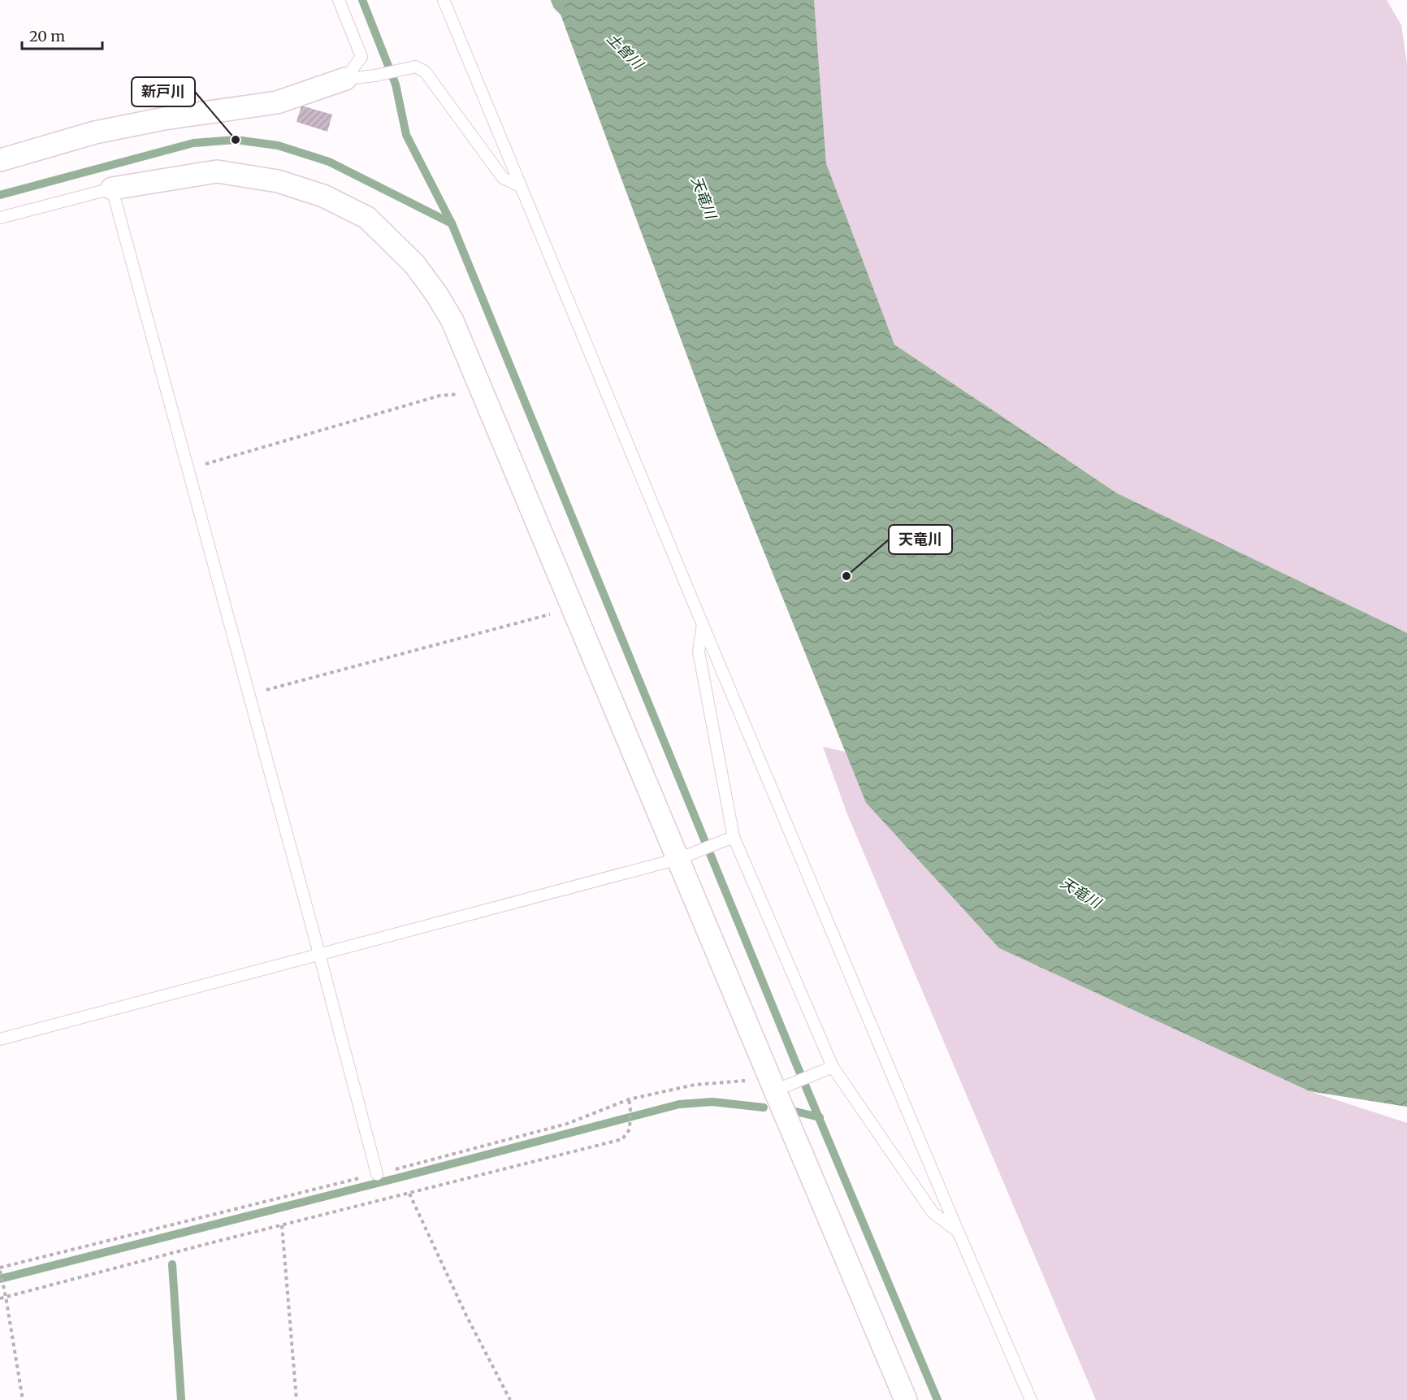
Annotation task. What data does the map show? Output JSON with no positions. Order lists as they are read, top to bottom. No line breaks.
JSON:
{"water":["土曽川","天竜川"],"places":["新戸川","天竜川"],"scale_bar":"20 m"}
